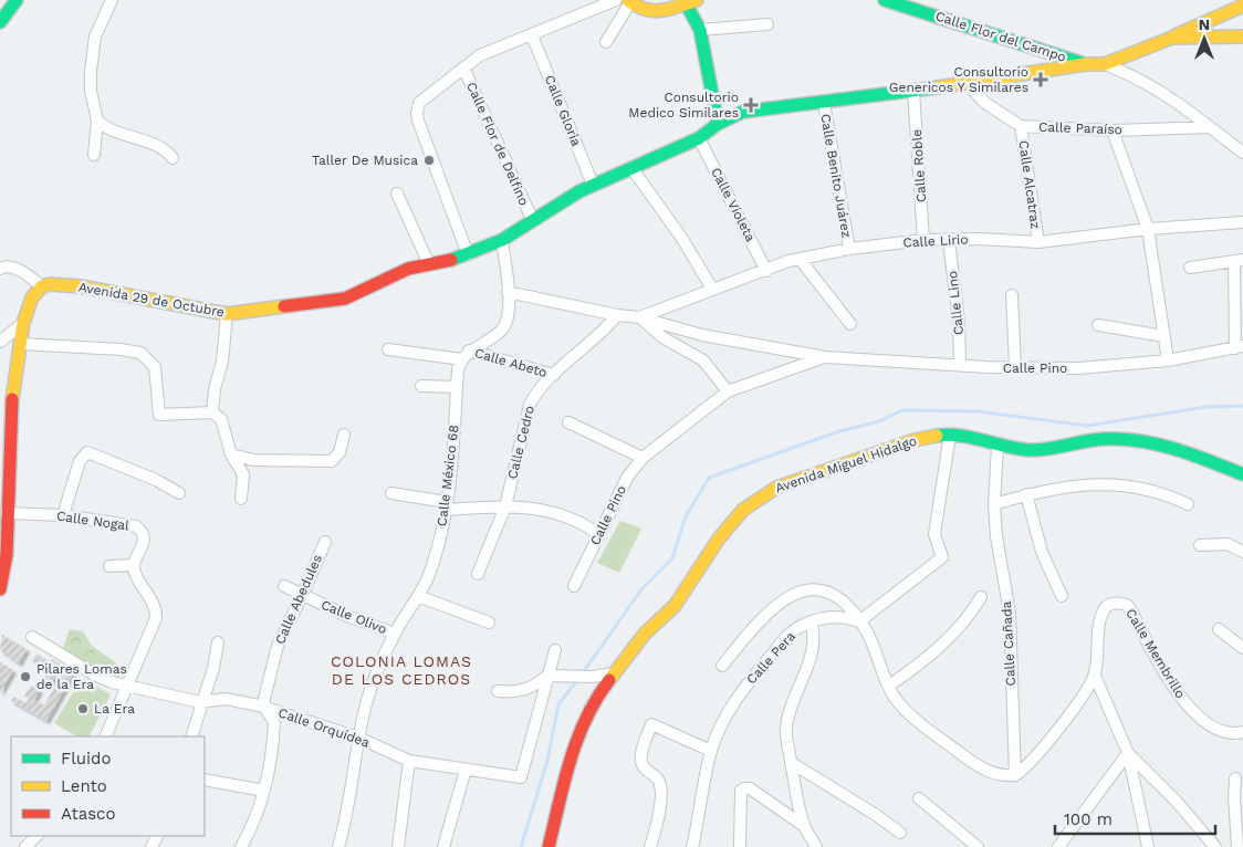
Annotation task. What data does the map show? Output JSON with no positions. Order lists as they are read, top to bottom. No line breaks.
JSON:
{"streets":{"street":["Calle Flor del Campo","Calle Gloria","Calle Paraíso","Calle Flor de Delfino","Calle Roble","Calle Benito Juárez","Calle Alcatraz","Calle Violeta","Calle Lirio","Avenida 29 de Octubre","Calle Lino","Calle Abeto","Calle Pino","Calle Cedro","Avenida Miguel Hidalgo","Calle México 68","Calle Nogal","Calle Abedules","Calle Olivo","Calle Cañada","Calle Membrillo","Calle Pera","Calle Orquídea"]},"crossings":[["Calle Flor del Campo","Avenida 29 de Octubre"],["Calle Gloria","Avenida 29 de Octubre"],["Calle Paraíso","Calle Alcatraz"],["Calle Paraíso","Avenida 29 de Octubre"],["Calle Flor de Delfino","Avenida 29 de Octubre"],["Calle Roble","Calle Lirio"],["Calle Roble","Avenida 29 de Octubre"],["Calle Benito Juárez","Calle Lirio"],["Calle Benito Juárez","Avenida 29 de Octubre"],["Calle Alcatraz","Calle Lirio"],["Calle Violeta","Calle Lirio"],["Calle Violeta","Avenida 29 de Octubre"],["Calle Lirio","Calle Lino"],["Calle Lirio","Calle Pino"],["Calle Lino","Calle Pino"],["Calle Abeto","Calle Cedro"],["Calle Abeto","Calle México 68"],["Calle Pino","Calle Cedro"],["Avenida Miguel Hidalgo","Calle Cañada"],["Calle México 68","Calle Olivo"],["Calle México 68","Calle Orquídea"],["Calle Abedules","Calle Olivo"],["Calle Abedules","Calle Orquídea"],["Calle Cañada","Calle Membrillo"]],"districts":["COLONIA LOMAS DE LOS CEDROS"],"places":{"health":["Consultorio Genericos Y Similares","Consultorio Medico Similares"],"other":["Taller De Musica","Pilares Lomas de la Era","La Era"]},"legend":["Fluido","Lento","Atasco"],"scale_bar":"100 m","north":"top"}
